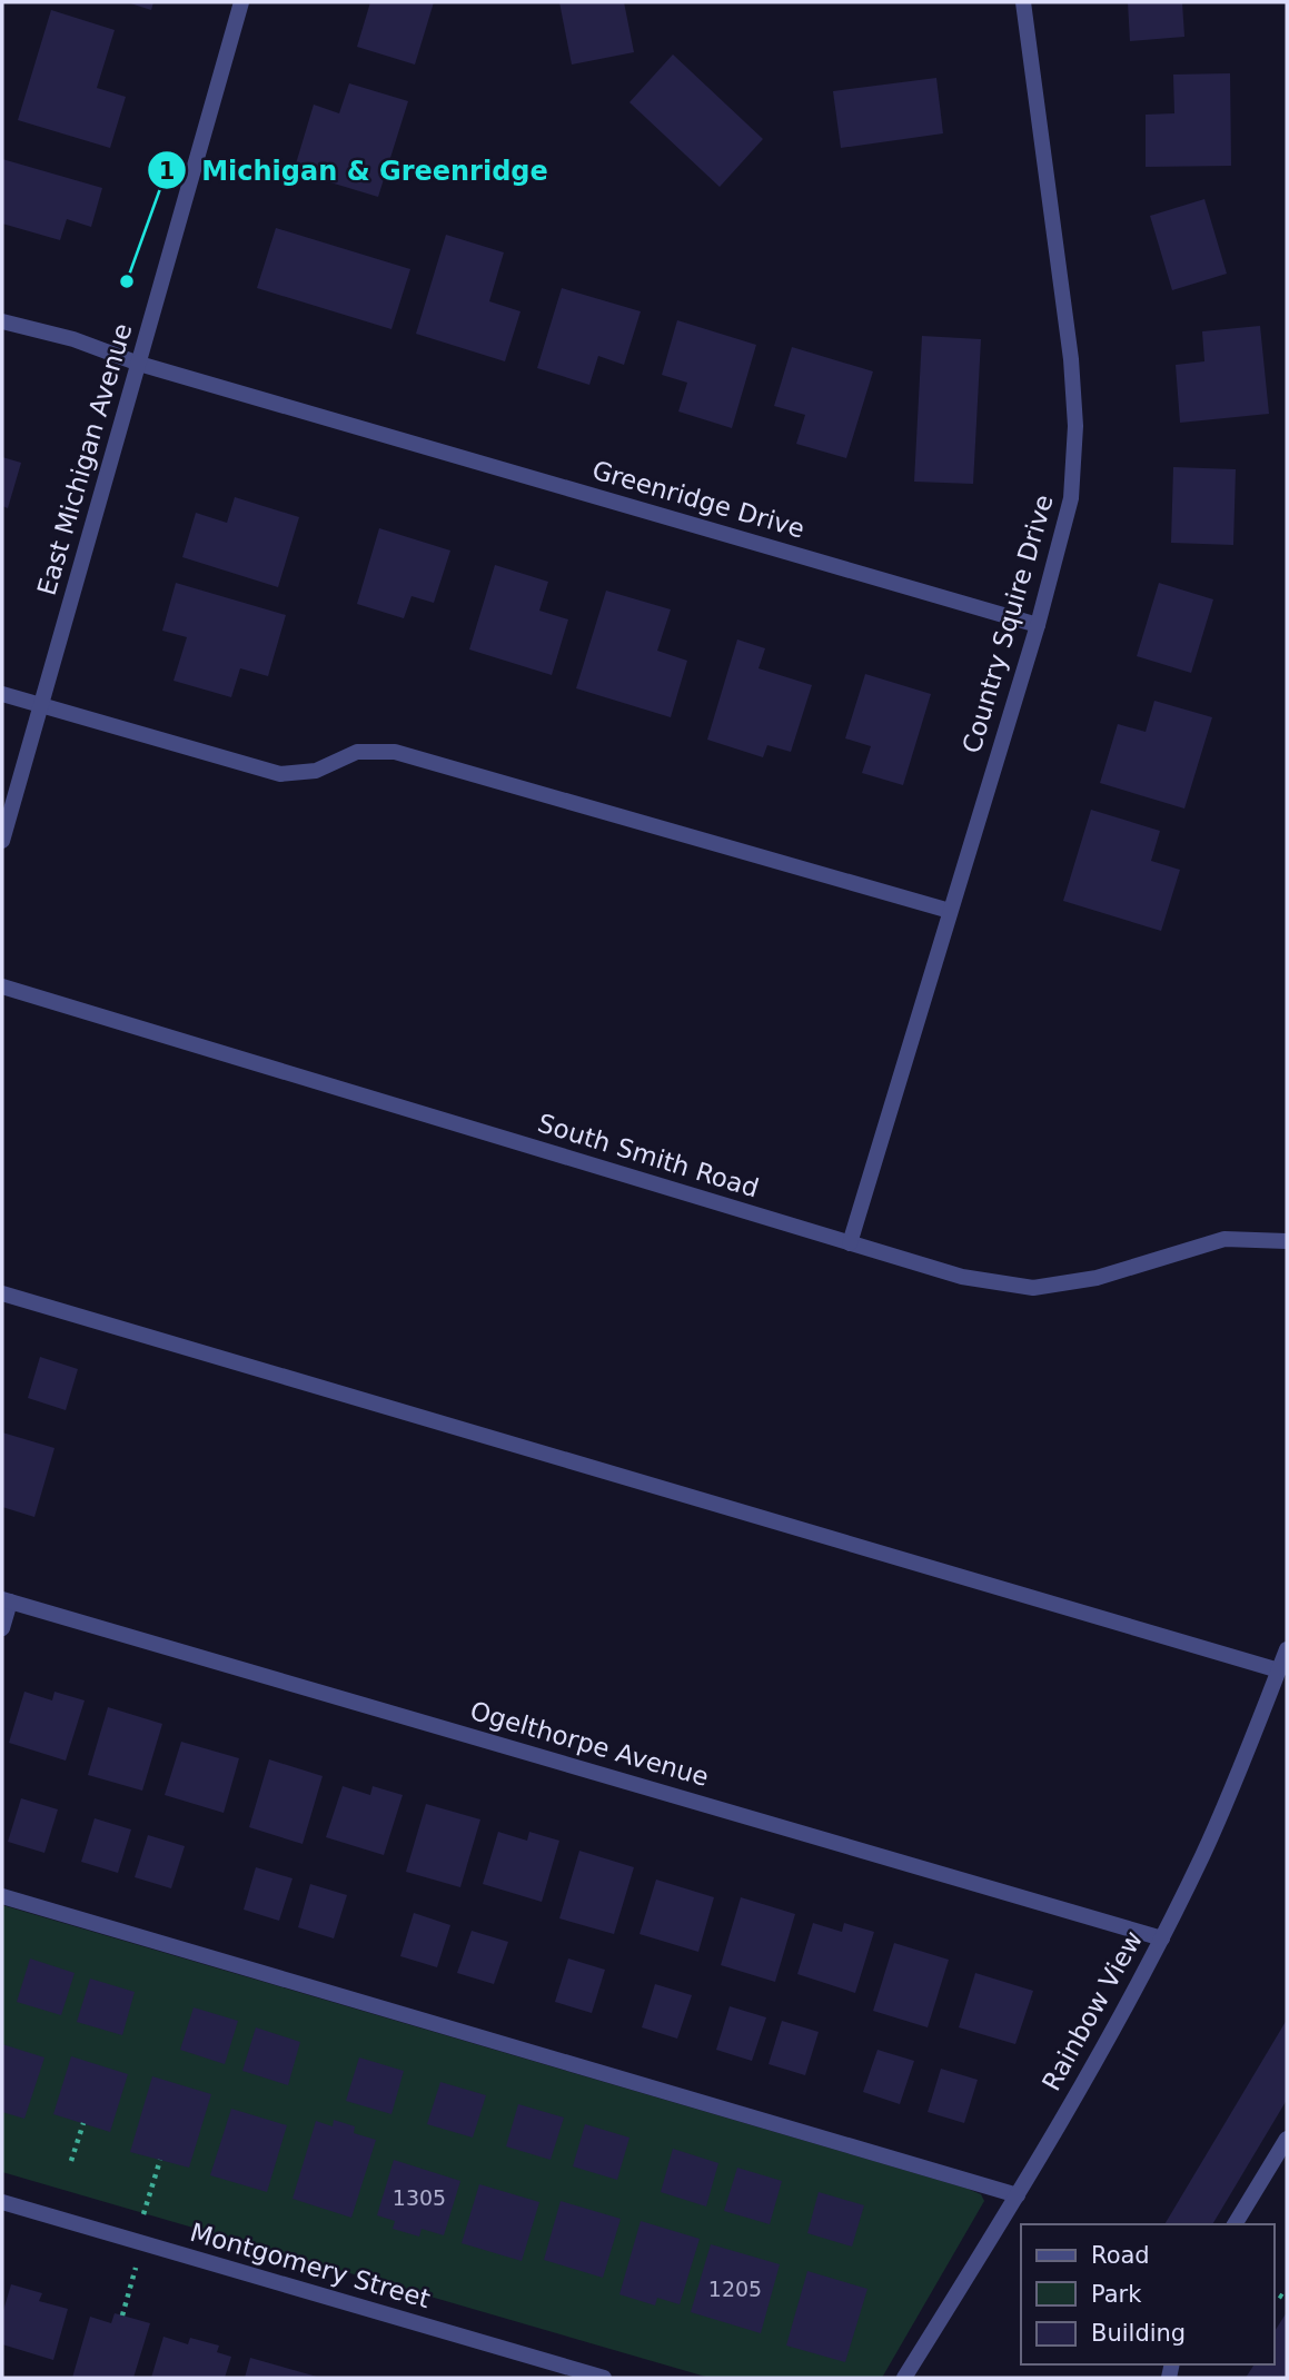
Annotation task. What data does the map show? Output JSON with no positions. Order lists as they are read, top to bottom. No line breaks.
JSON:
{"streets":{"street":["East Michigan Avenue","Greenridge Drive","Country Squire Drive","South Smith Road","Ogelthorpe Avenue","Rainbow View","Montgomery Street"]},"crossings":[["East Michigan Avenue","Greenridge Drive"],["Greenridge Drive","Country Squire Drive"],["Country Squire Drive","South Smith Road"],["Ogelthorpe Avenue","Rainbow View"]],"places":["Michigan & Greenridge"],"house_numbers":["1305","1205"],"legend":["Road","Park","Building"]}
